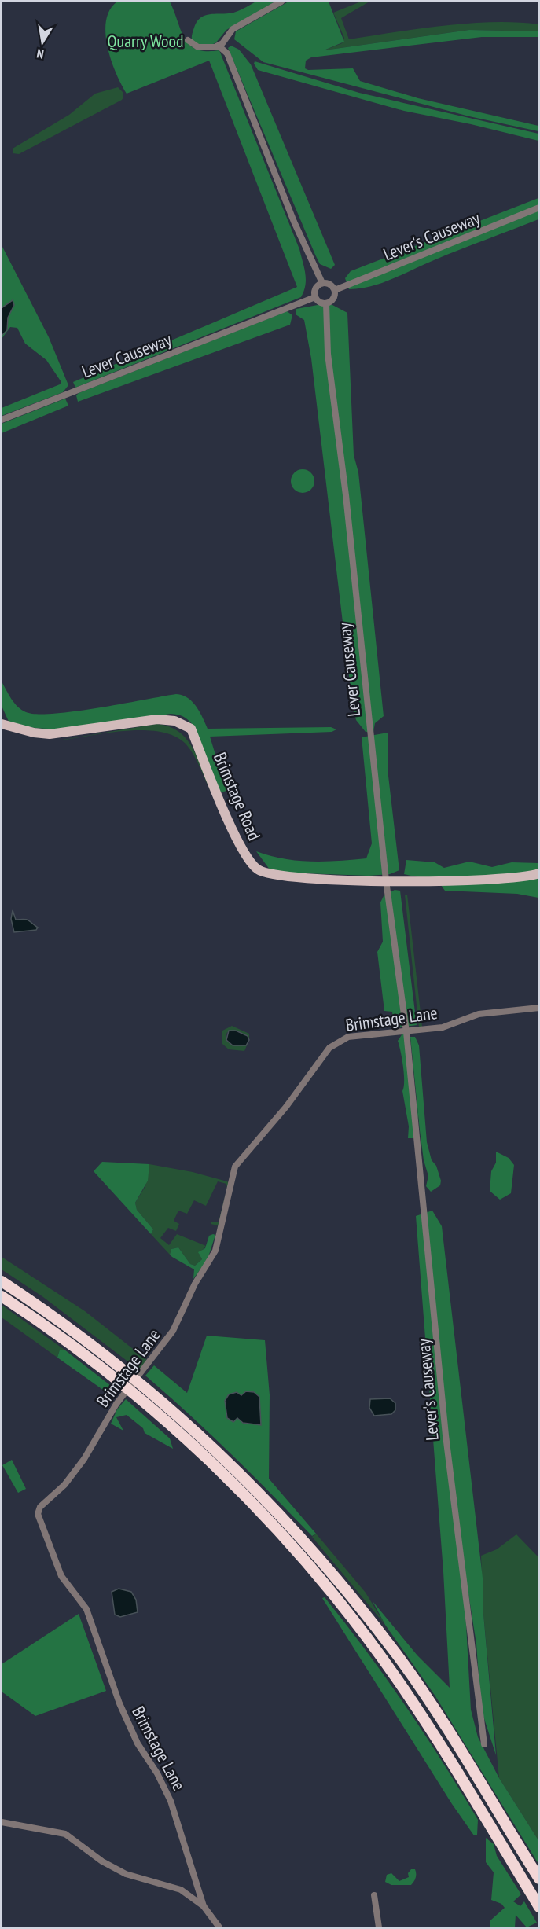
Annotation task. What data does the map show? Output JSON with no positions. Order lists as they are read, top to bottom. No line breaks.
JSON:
{"streets":{"main road":["Brimstage Road"],"street":["Lever's Causeway","Lever Causeway","Brimstage Lane"]},"crossings":[["Lever's Causeway","Lever Causeway"],["Lever's Causeway","Brimstage Lane"],["Lever Causeway","Brimstage Road"],["Lever Causeway","Brimstage Lane"]],"parks":["Quarry Wood"],"north":"bottom"}
